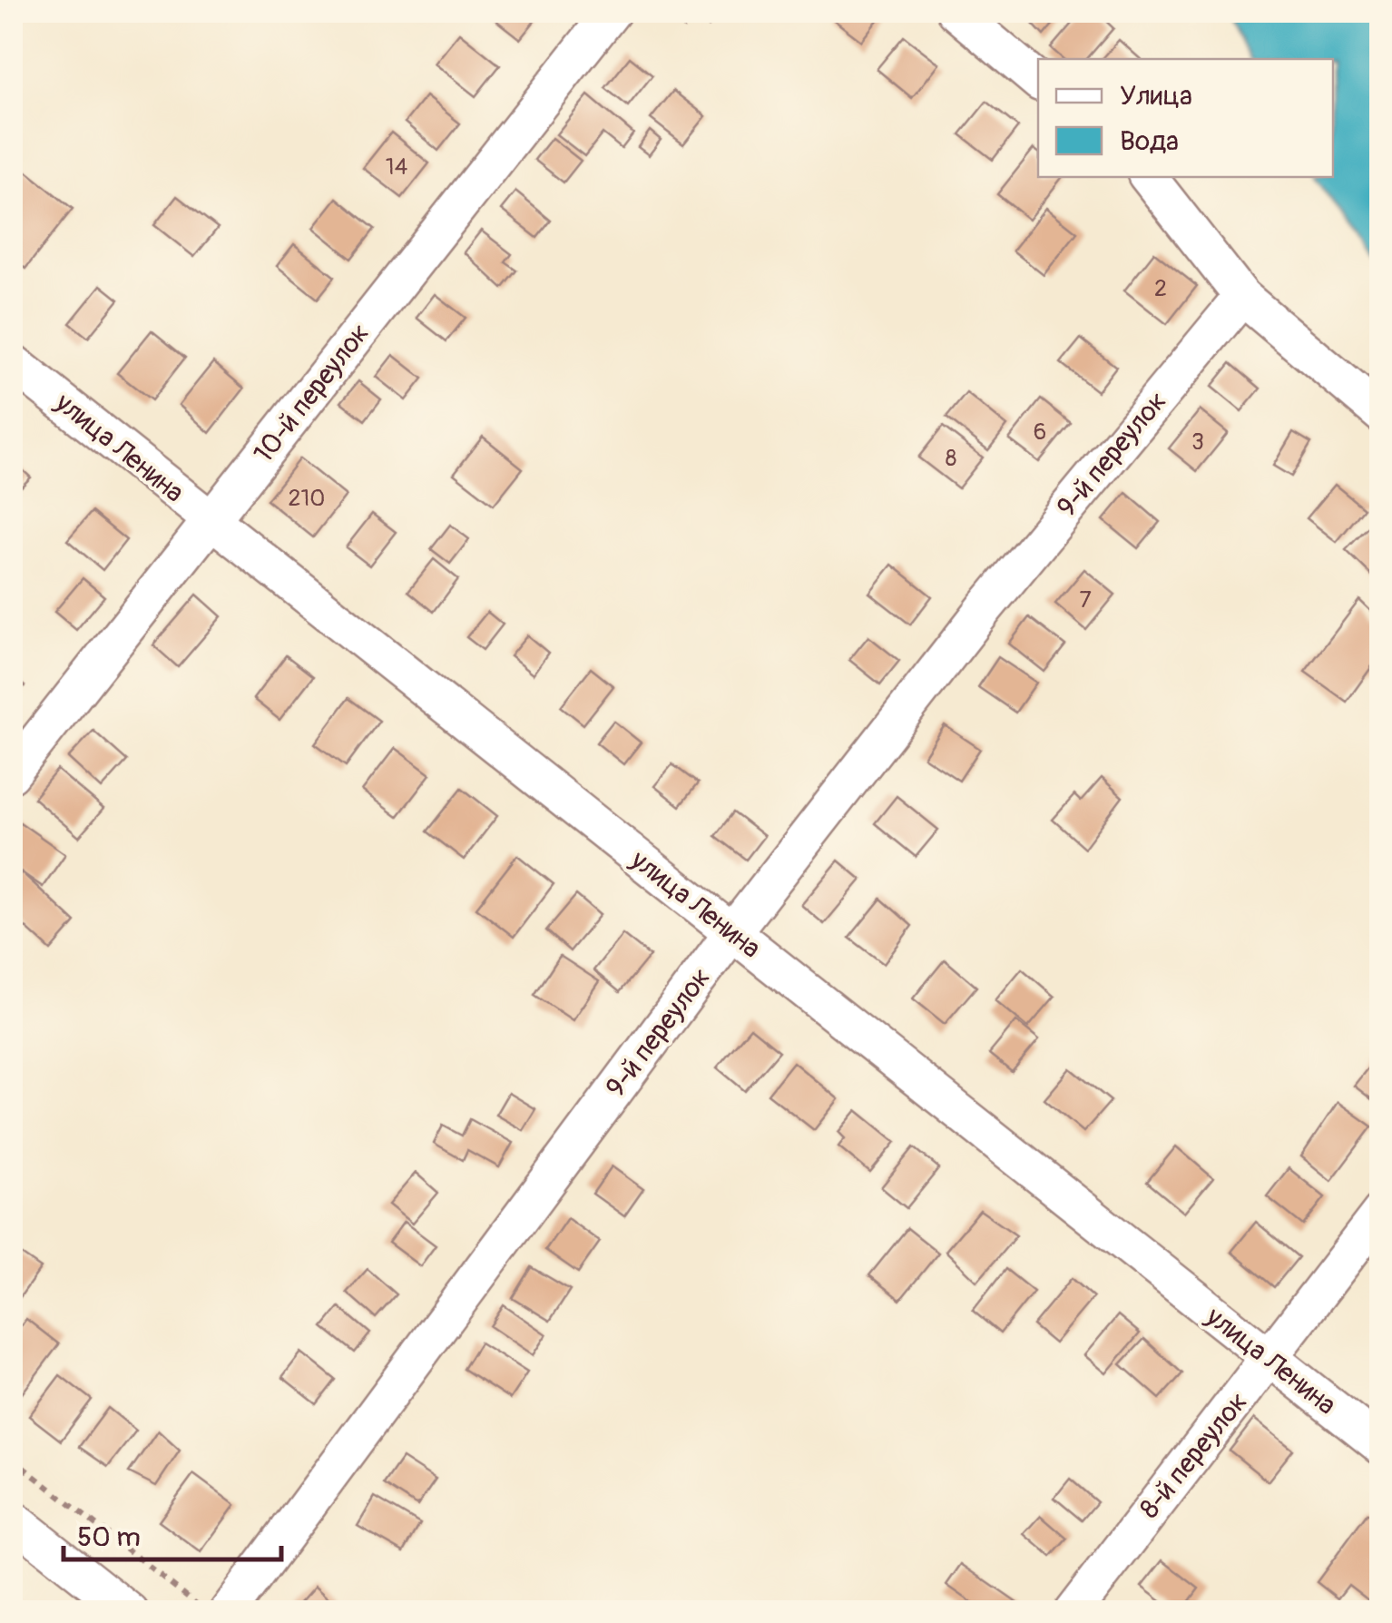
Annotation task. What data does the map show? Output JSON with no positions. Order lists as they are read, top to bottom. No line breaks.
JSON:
{"streets":{"street":["10-й переулок","улица Ленина","9-й переулок","8-й переулок"]},"crossings":[["10-й переулок","улица Ленина"],["улица Ленина","9-й переулок"],["улица Ленина","8-й переулок"]],"house_numbers":["14","2","6","3","8","210","7"],"legend":["Улица","Вода"],"scale_bar":"50 m"}
